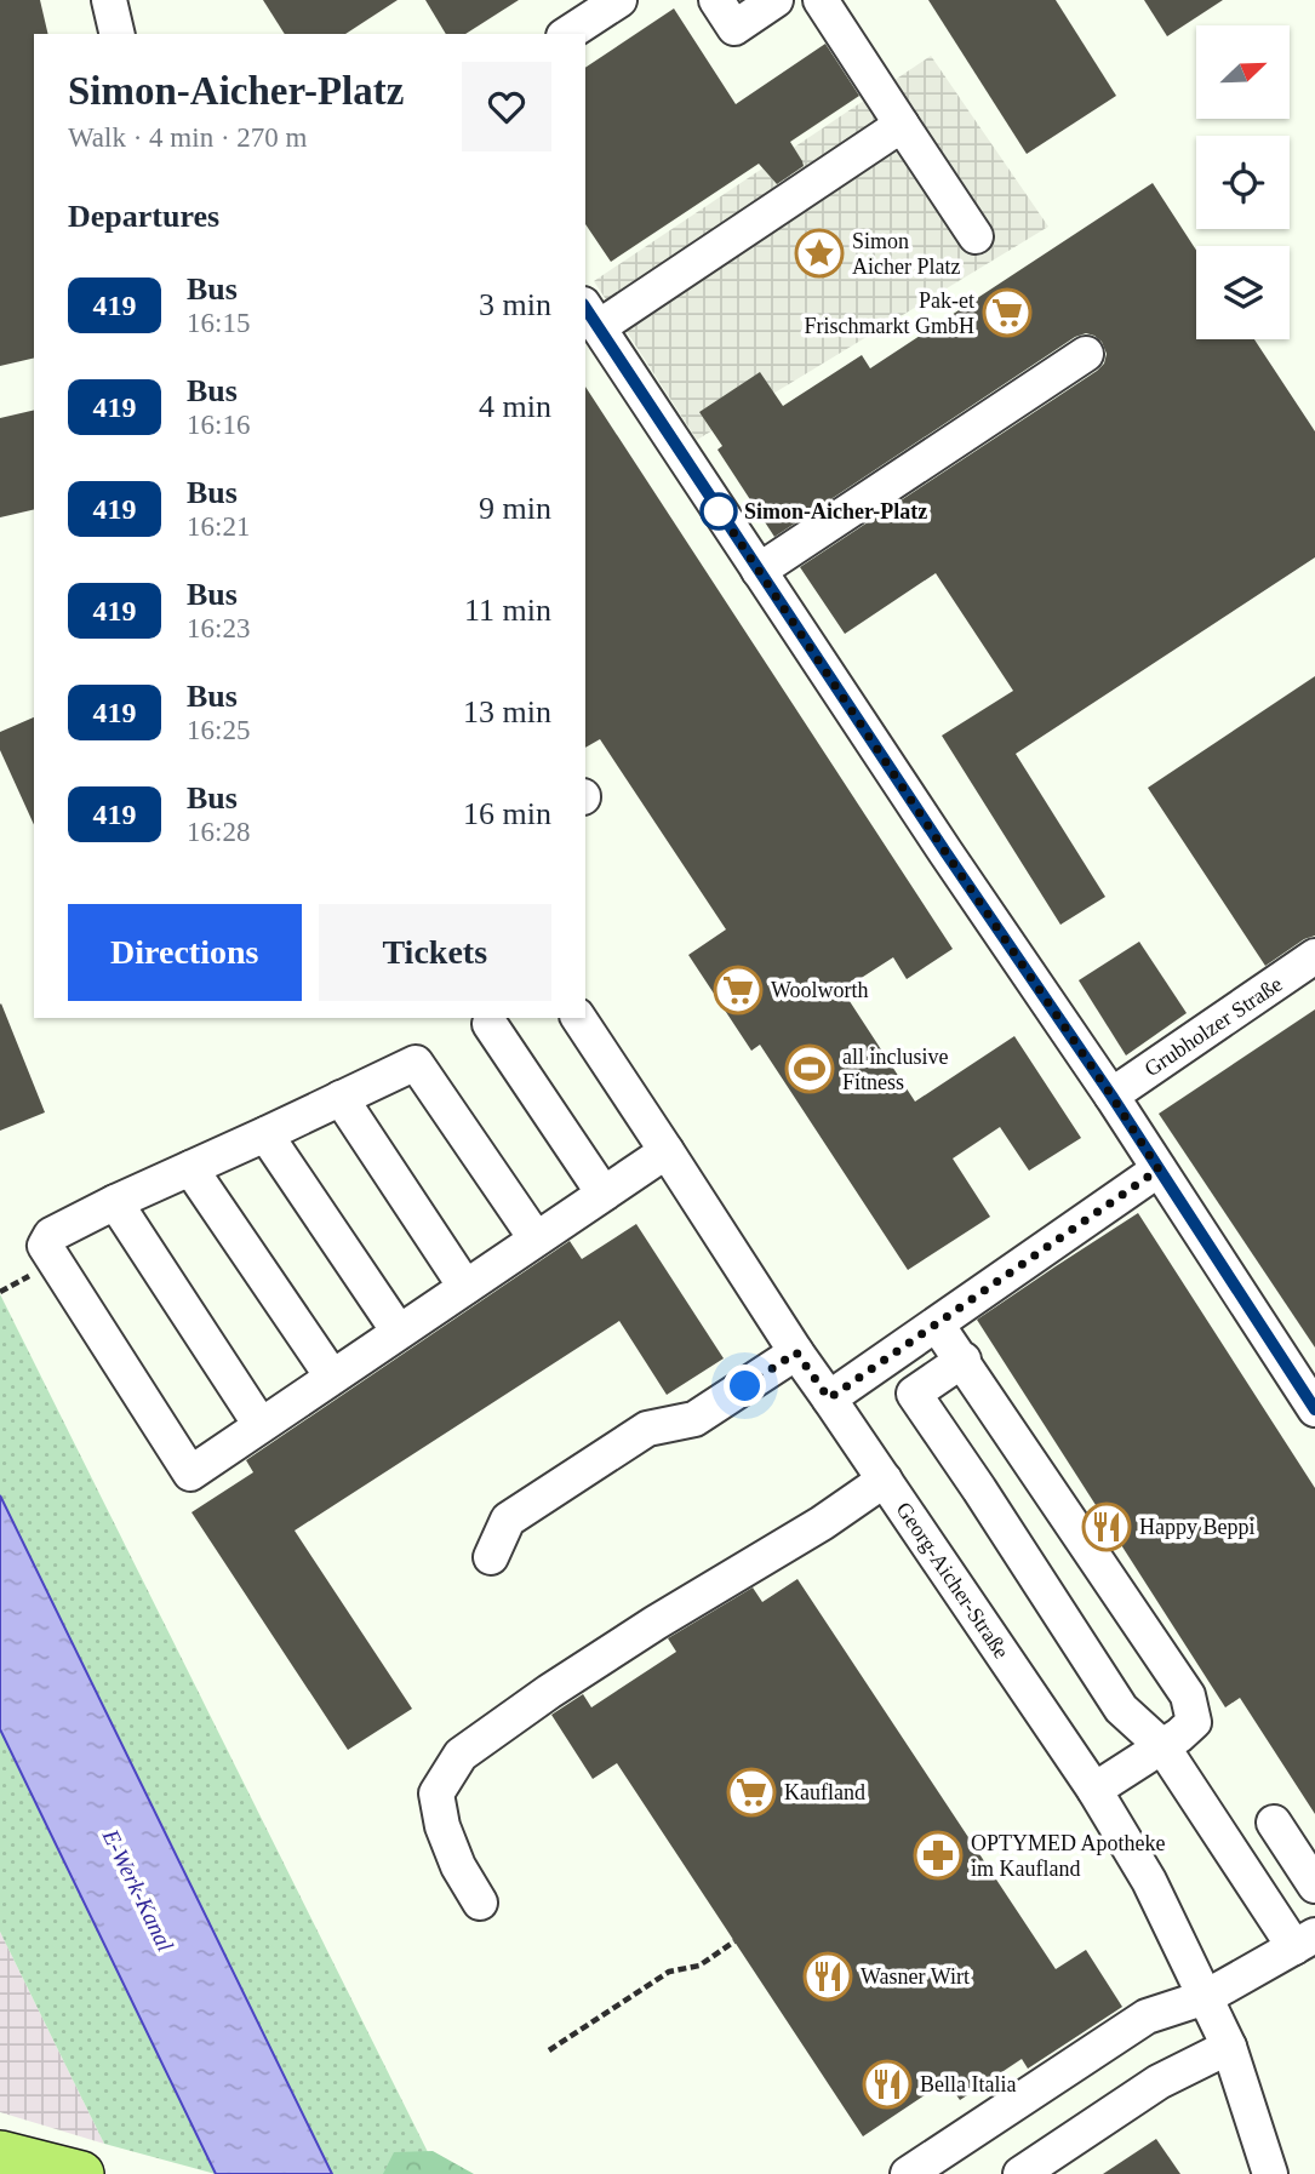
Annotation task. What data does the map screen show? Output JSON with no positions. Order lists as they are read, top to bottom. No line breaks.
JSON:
{"streets":{"street":["Grubholzer Straße","Georg-Aicher-Straße"]},"water":["E-Werk-Kanal"],"places":{"place":["Simon Aicher Platz"],"supermarket":["Pak-et Frischmarkt GmbH","Woolworth","Kaufland"],"other":["Simon-Aicher-Platz"],"sports":["all inclusive Fitness"],"restaurant":["Happy Beppi","Wasner Wirt","Bella Italia"],"pharmacy":["OPTYMED Apotheke im Kaufland"]},"lines":["bus line 419"],"north":"top right","page":{"heading":[["Simon-Aicher-Platz","Walk · 4 min · 270 m"],"Departures"],"list":[{"mark":"419","name":"Bus","note":"16:15","value":"3 min"},{"mark":"419","name":"Bus","note":"16:16","value":"4 min"},{"mark":"419","name":"Bus","note":"16:21","value":"9 min"},{"mark":"419","name":"Bus","note":"16:23","value":"11 min"},{"mark":"419","name":"Bus","note":"16:25","value":"13 min"},{"mark":"419","name":"Bus","note":"16:28","value":"16 min"}],"buttons":["Directions","Tickets"]}}
